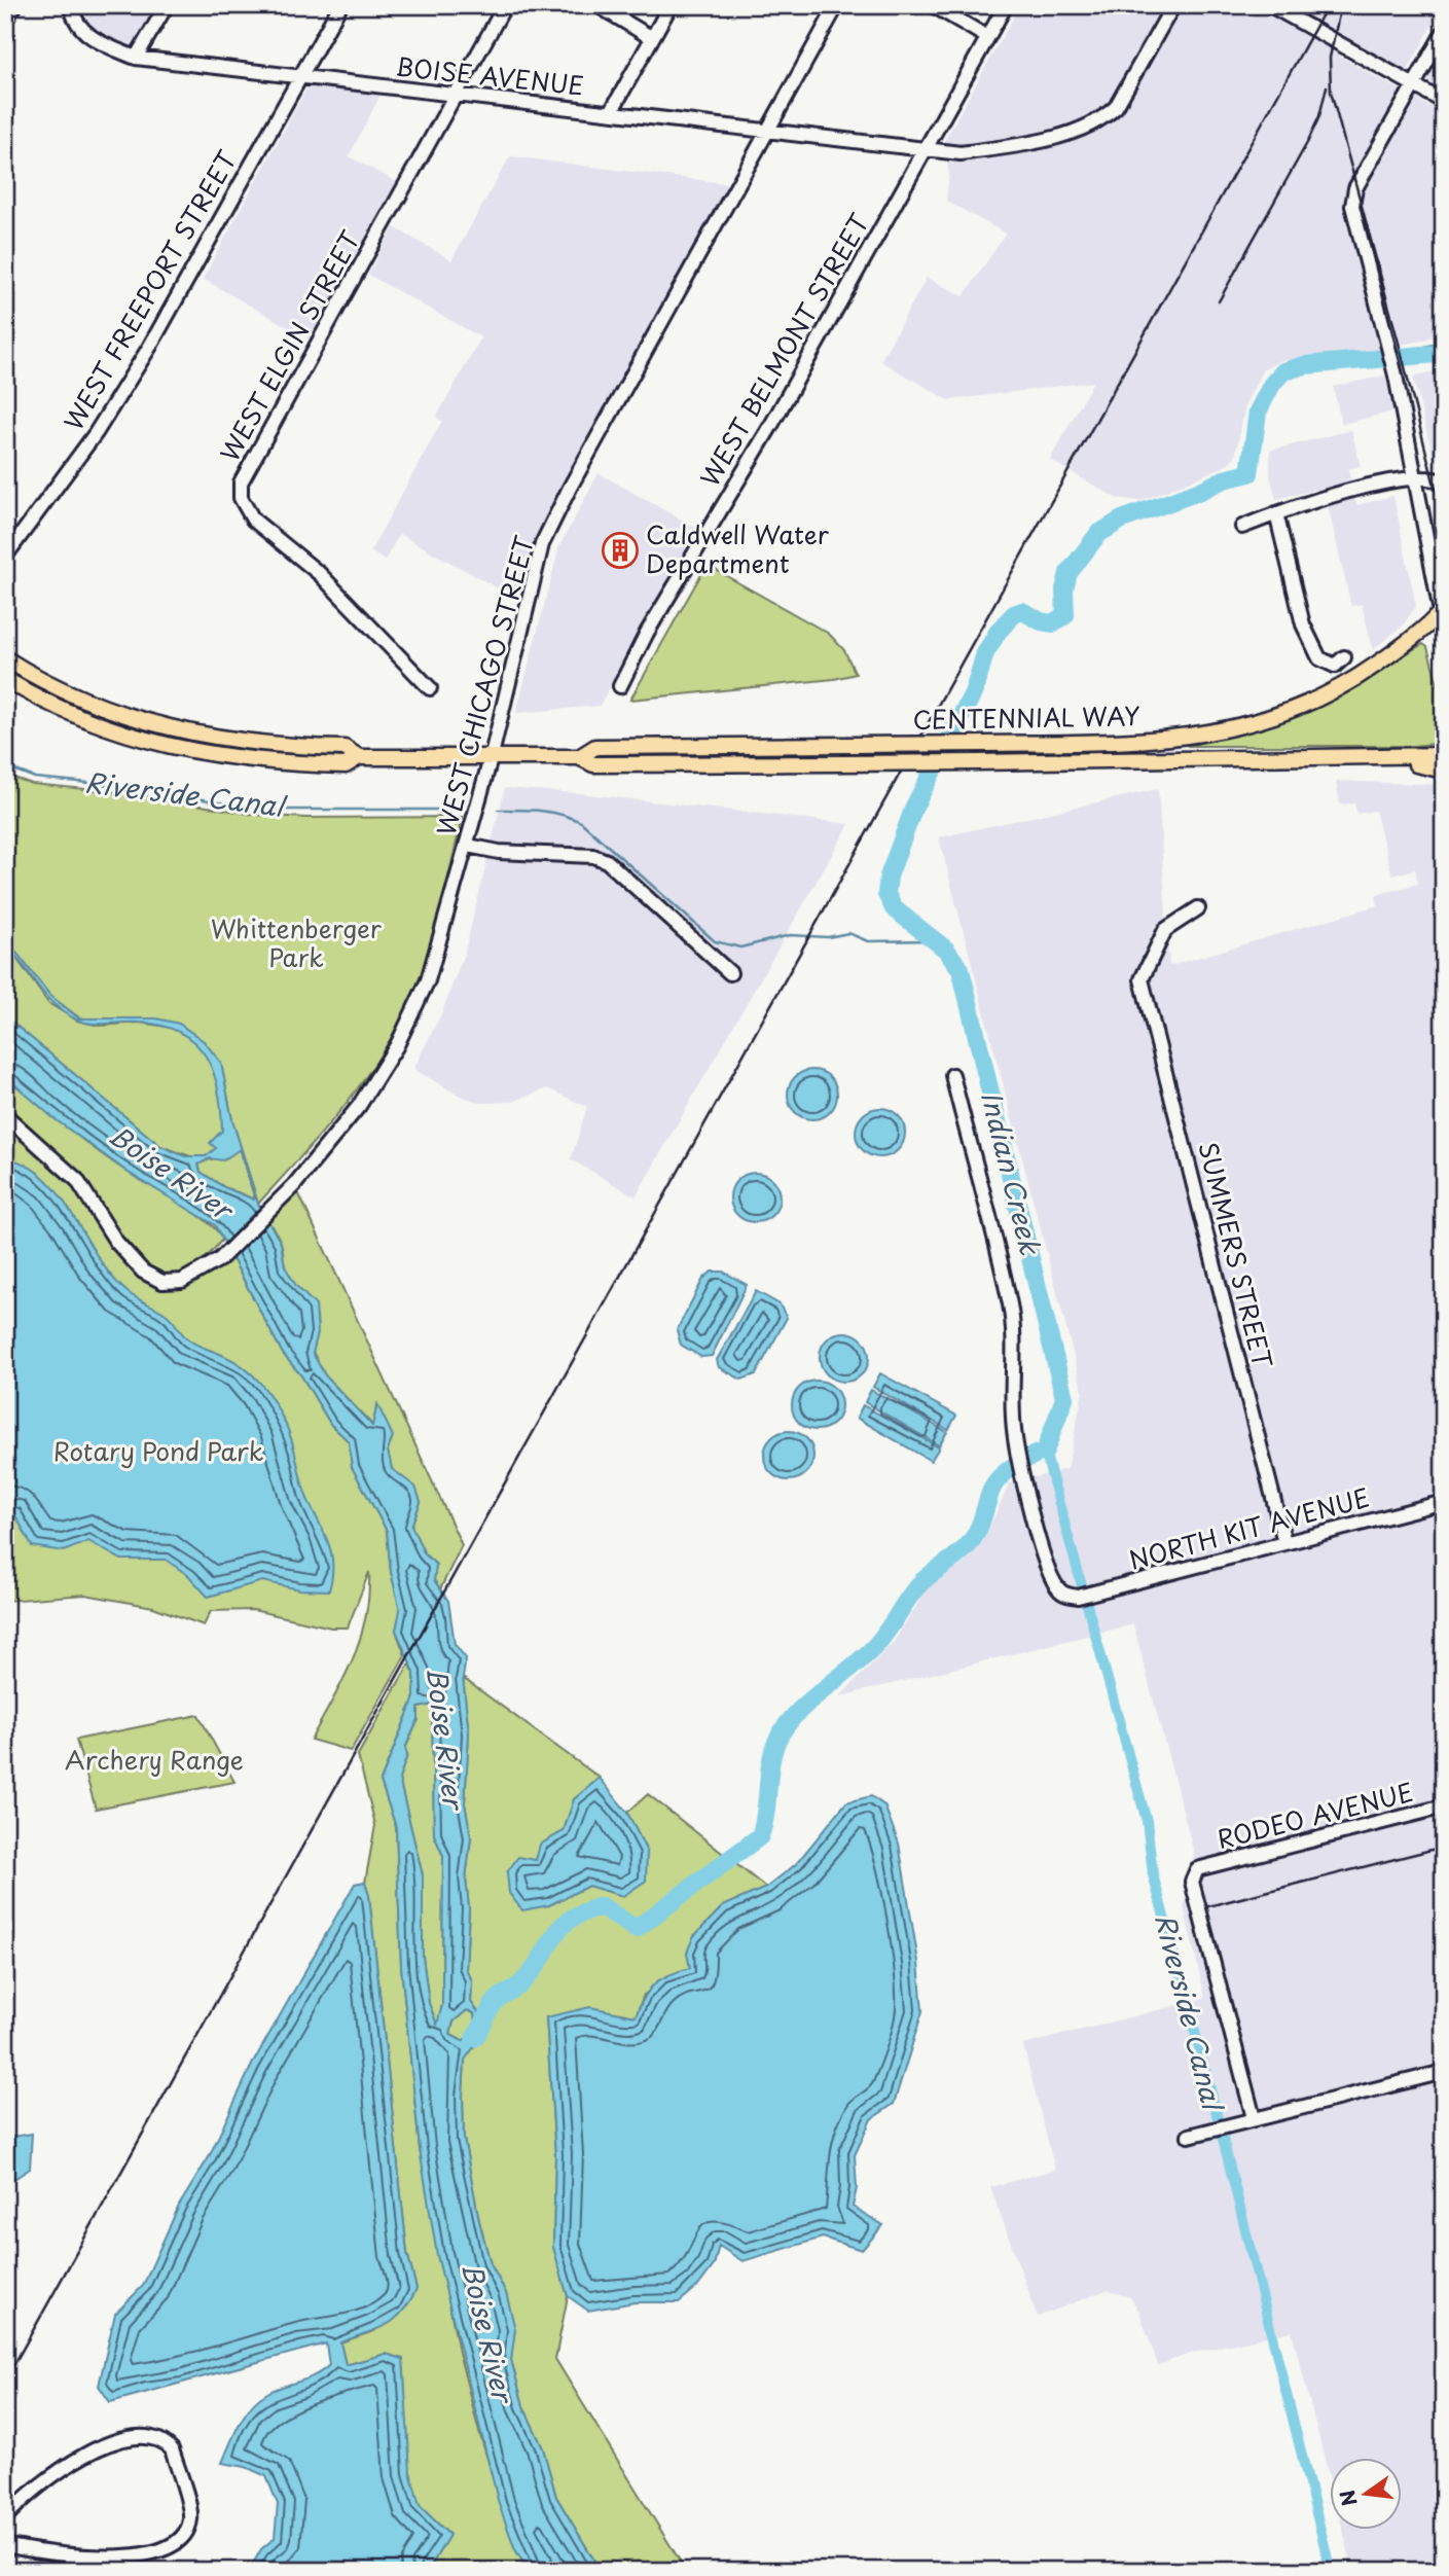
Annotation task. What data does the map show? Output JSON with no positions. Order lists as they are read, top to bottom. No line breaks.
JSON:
{"streets":{"main road":["CENTENNIAL WAY"],"street":["BOISE AVENUE","WEST FREEPORT STREET","WEST ELGIN STREET","WEST BELMONT STREET","WEST CHICAGO STREET","SUMMERS STREET","NORTH KIT AVENUE","RODEO AVENUE"]},"crossings":[["BOISE AVENUE","WEST FREEPORT STREET"],["BOISE AVENUE","WEST ELGIN STREET"],["BOISE AVENUE","WEST BELMONT STREET"],["BOISE AVENUE","WEST CHICAGO STREET"],["WEST CHICAGO STREET","CENTENNIAL WAY"],["SUMMERS STREET","NORTH KIT AVENUE"]],"water":["Riverside Canal","Boise River","Indian Creek"],"parks":["Whittenberger Park","Rotary Pond Park","Archery Range"],"places":{"building":["Caldwell Water Department"]},"north":"left"}
